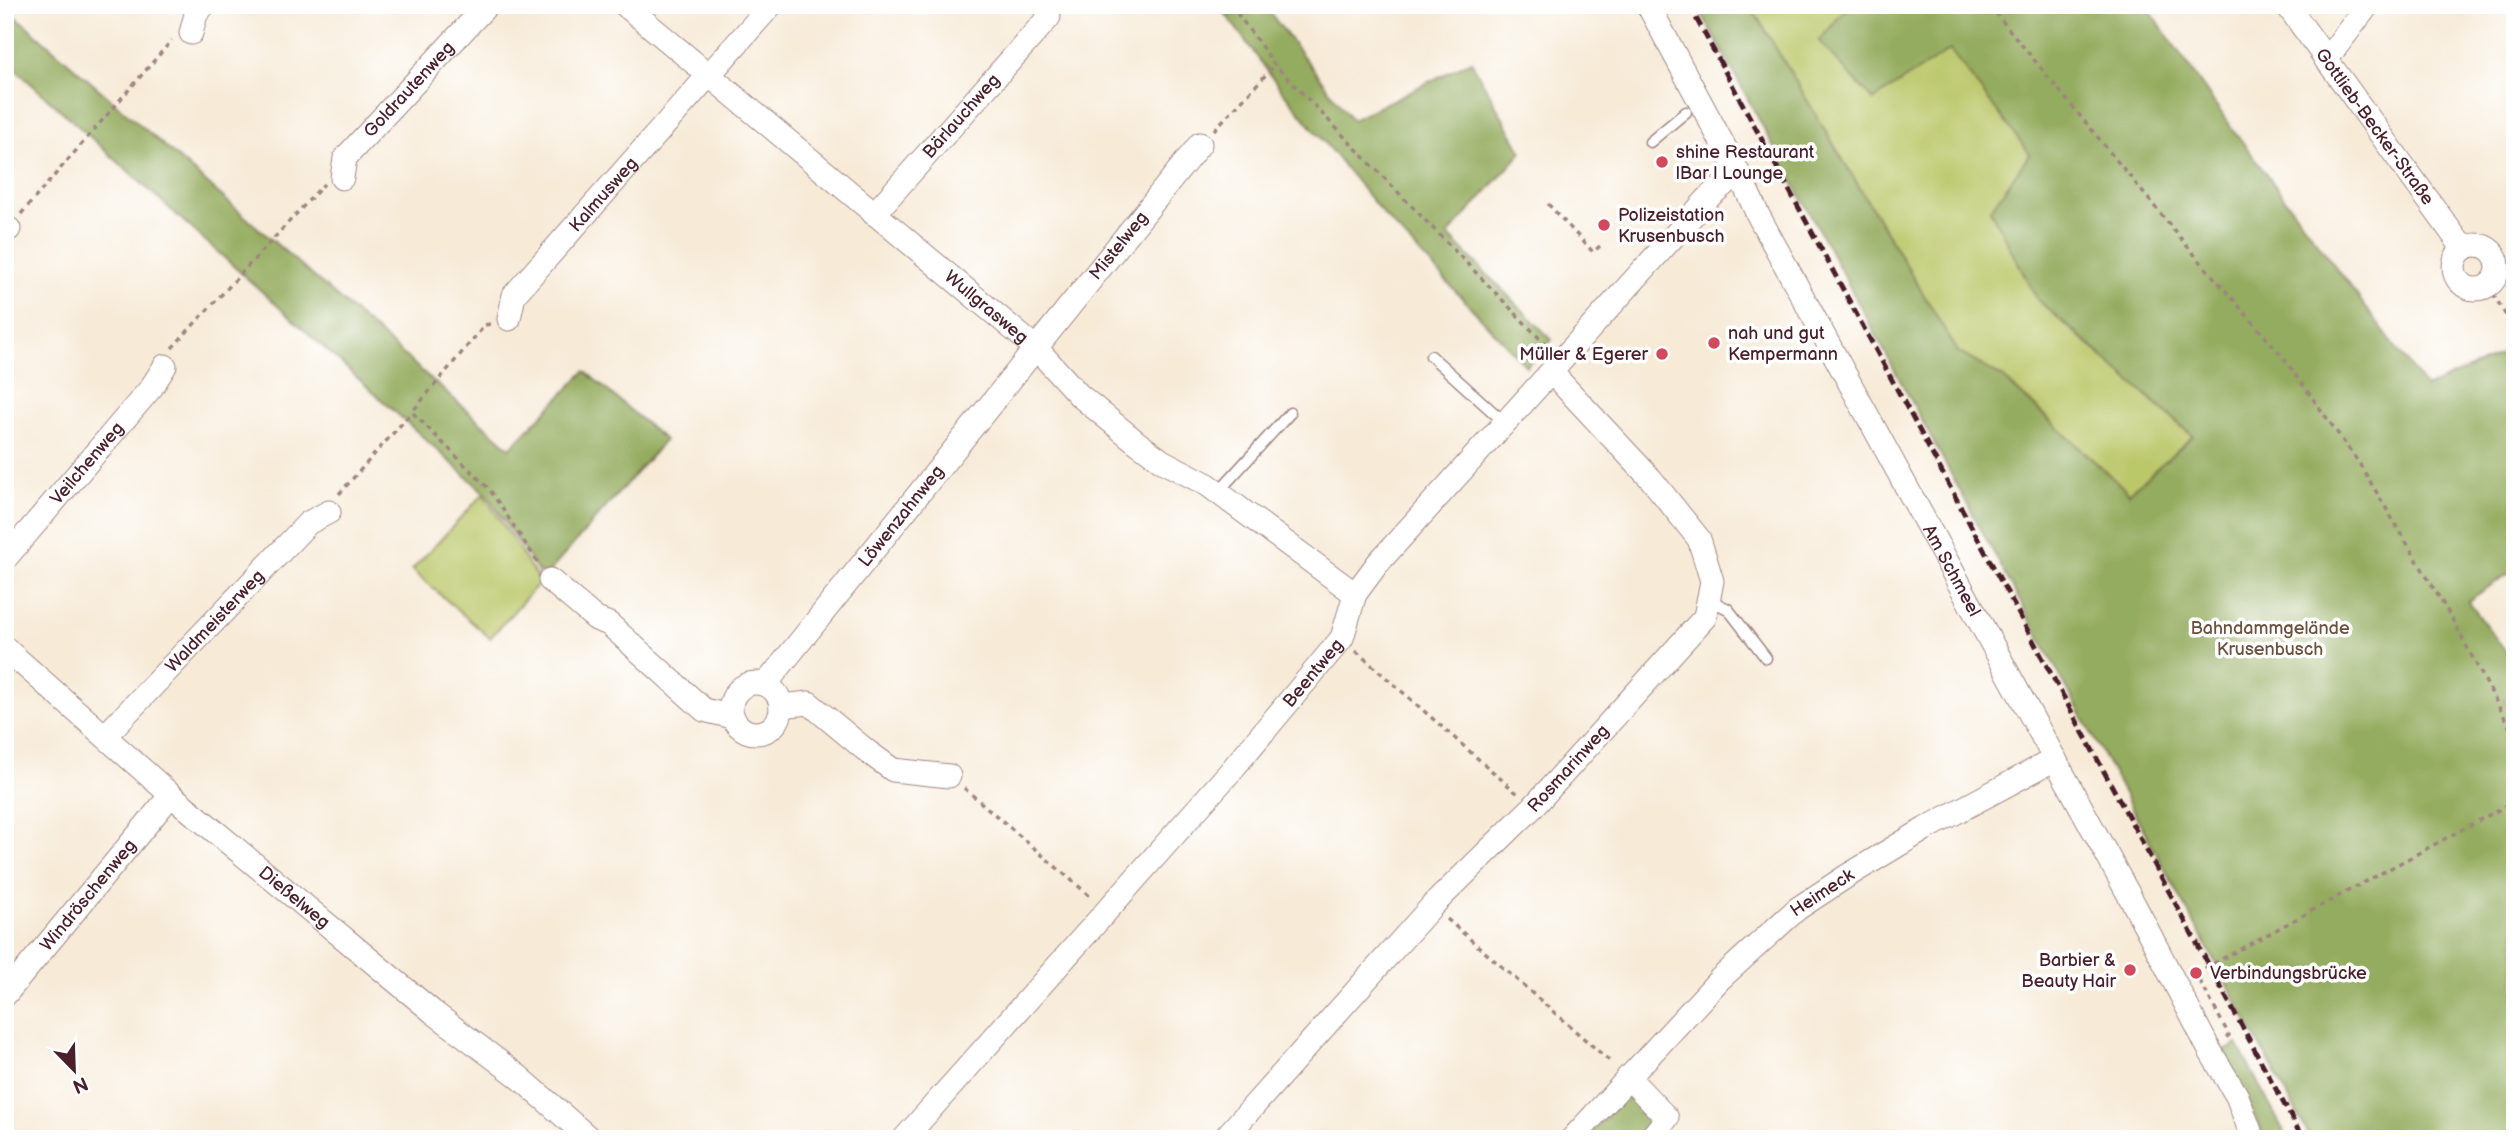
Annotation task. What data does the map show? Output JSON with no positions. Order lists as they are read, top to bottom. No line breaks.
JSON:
{"streets":{"street":["Goldrautenweg","Bärlauchweg","Gottlieb-Becker-Straße","Kalmusweg","Mistelweg","Wullgrasweg","Veilchenweg","Löwenzahnweg","Am Schmeel","Waldmeisterweg","Beentweg","Rosmarinweg","Heimeck","Windröschenweg","Dießelweg"]},"crossings":[["Bärlauchweg","Wullgrasweg"],["Kalmusweg","Wullgrasweg"],["Mistelweg","Wullgrasweg"],["Mistelweg","Löwenzahnweg"],["Wullgrasweg","Löwenzahnweg"],["Wullgrasweg","Beentweg"],["Am Schmeel","Beentweg"],["Am Schmeel","Heimeck"],["Waldmeisterweg","Dießelweg"],["Beentweg","Rosmarinweg"],["Windröschenweg","Dießelweg"]],"parks":["Bahndammgelände Krusenbusch"],"places":["shine Restaurant |Bar | Lounge","Polizeistation Krusenbusch","nah und gut Kempermann","Müller & Egerer","Barbier & Beauty Hair","Verbindungsbrücke"],"north":"bottom right"}
